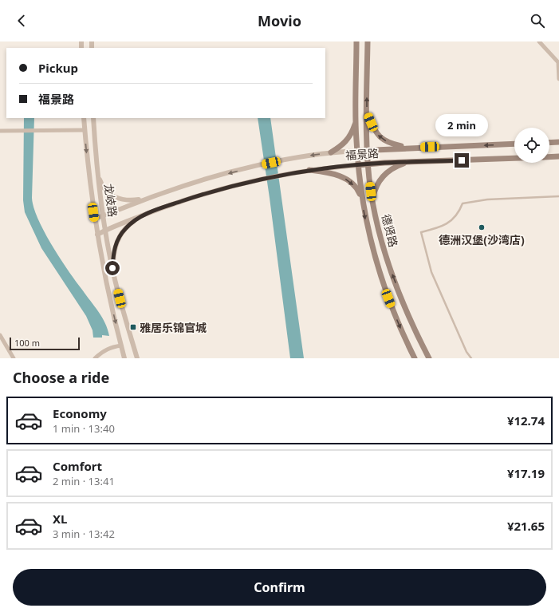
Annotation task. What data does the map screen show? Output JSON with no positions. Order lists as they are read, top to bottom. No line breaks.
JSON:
{"streets":{"main road":["福景路","德贤路"],"street":["龙岐路"]},"crossings":[["福景路","龙岐路"],["福景路","德贤路"]],"places":{"other":["德洲汉堡(沙湾店)"],"transit":["雅居乐锦官城"]},"scale_bar":"100 m","page":{"header":"Movio","banner":["Pickup","福景路"],"bubble":"2 min","scale":"100 m","heading":"Choose a ride","list":[{"name":"Economy","note":"1 min · 13:40","value":"¥12.74"},{"name":"Comfort","note":"2 min · 13:41","value":"¥17.19"},{"name":"XL","note":"3 min · 13:42","value":"¥21.65"}],"buttons":"Confirm"}}
